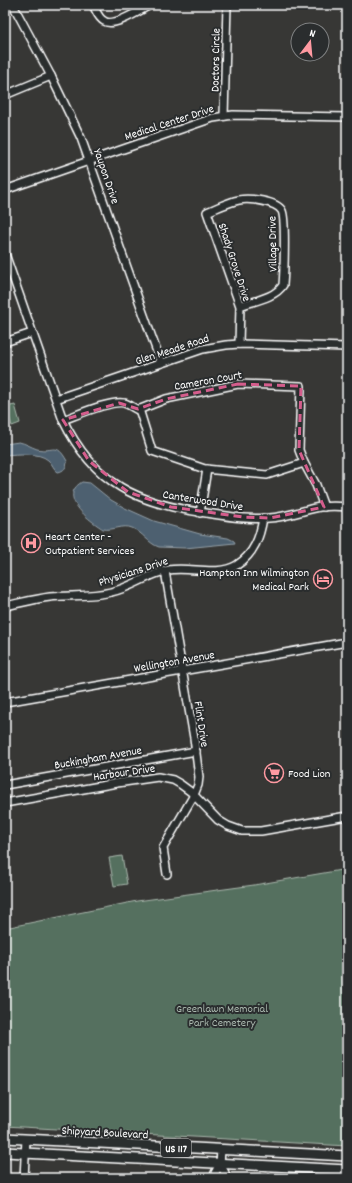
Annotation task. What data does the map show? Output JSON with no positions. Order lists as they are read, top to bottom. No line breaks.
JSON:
{"streets":{"main road":["Shipyard Boulevard","US 117"],"street":["Doctors Circle","Medical Center Drive","Yaupon Drive","Village Drive","Shady Grove Drive","Glen Meade Road","Cameron Court","Canterwood Drive","Physicians Drive","Wellington Avenue","Flint Drive","Buckingham Avenue","Harbour Drive"]},"crossings":[["Doctors Circle","Medical Center Drive"],["Medical Center Drive","Yaupon Drive"],["Yaupon Drive","Glen Meade Road"],["Village Drive","Shady Grove Drive"],["Shady Grove Drive","Glen Meade Road"],["Glen Meade Road","Canterwood Drive"],["Cameron Court","Canterwood Drive"],["Canterwood Drive","Physicians Drive"],["Physicians Drive","Flint Drive"],["Wellington Avenue","Flint Drive"],["Flint Drive","Buckingham Avenue"],["Flint Drive","Harbour Drive"]],"parks":["Greenlawn Memorial Park Cemetery"],"places":{"hospital":["Heart Center - Outpatient Services"],"hotel":["Hampton Inn Wilmington Medical Park"],"supermarket":["Food Lion"]},"north":"top"}
